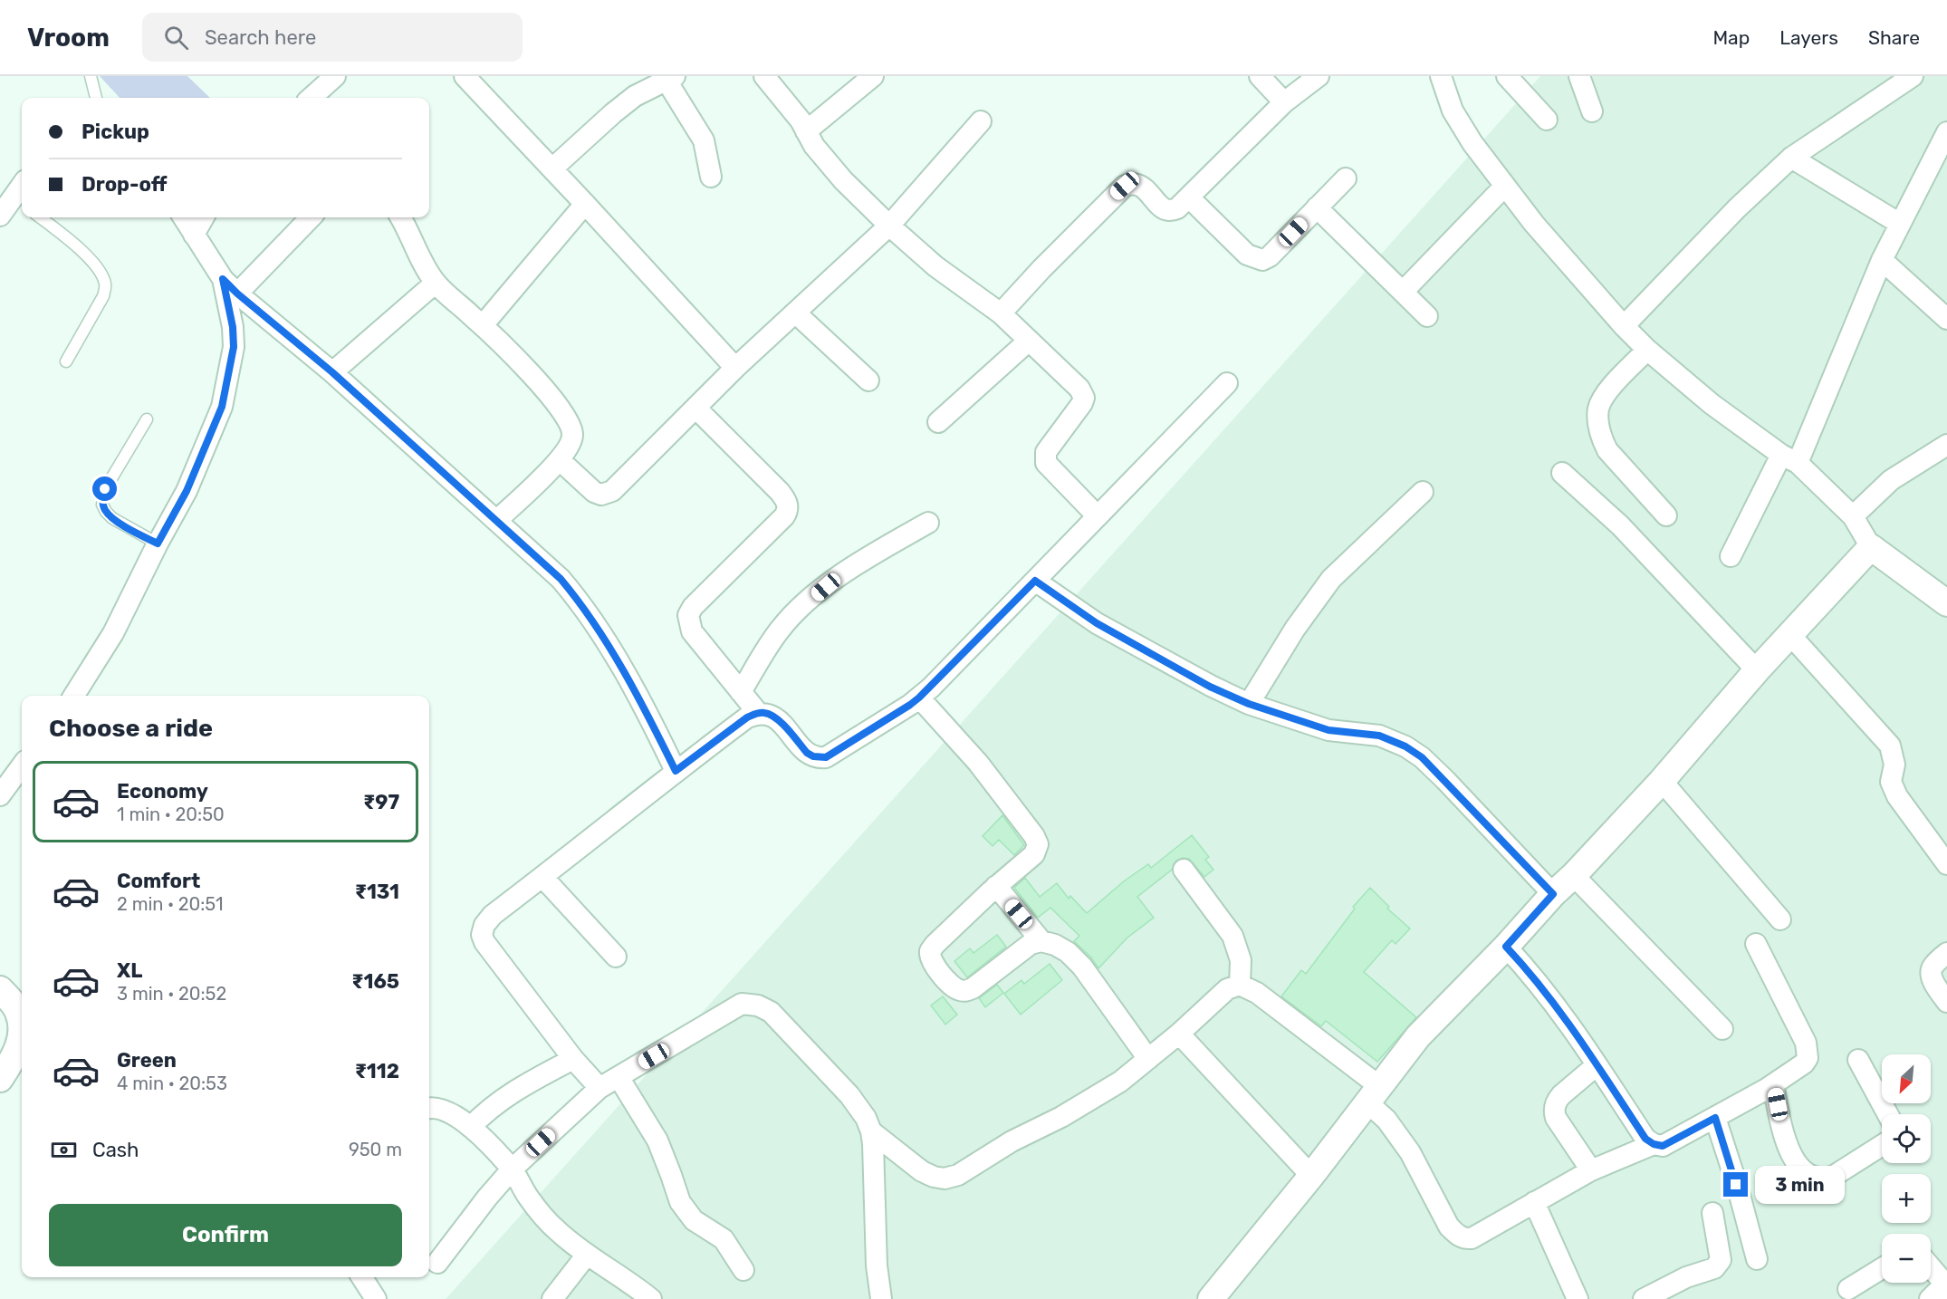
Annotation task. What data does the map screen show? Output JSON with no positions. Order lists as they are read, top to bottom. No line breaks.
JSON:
{"north":"bottom left","page":{"header":"Vroom","search":"Search here","nav":["Map","Layers","Share"],"banner":["Pickup","Drop-off"],"heading":"Choose a ride","list":[{"name":"Economy","note":"1 min · 20:50","value":"₹97"},{"name":"Comfort","note":"2 min · 20:51","value":"₹131"},{"name":"XL","note":"3 min · 20:52","value":"₹165"},{"name":"Green","note":"4 min · 20:53","value":"₹112"}],"map_buttons":["+","−"],"pay":["Cash","950 m"],"bubble":"3 min","buttons":"Confirm"}}
